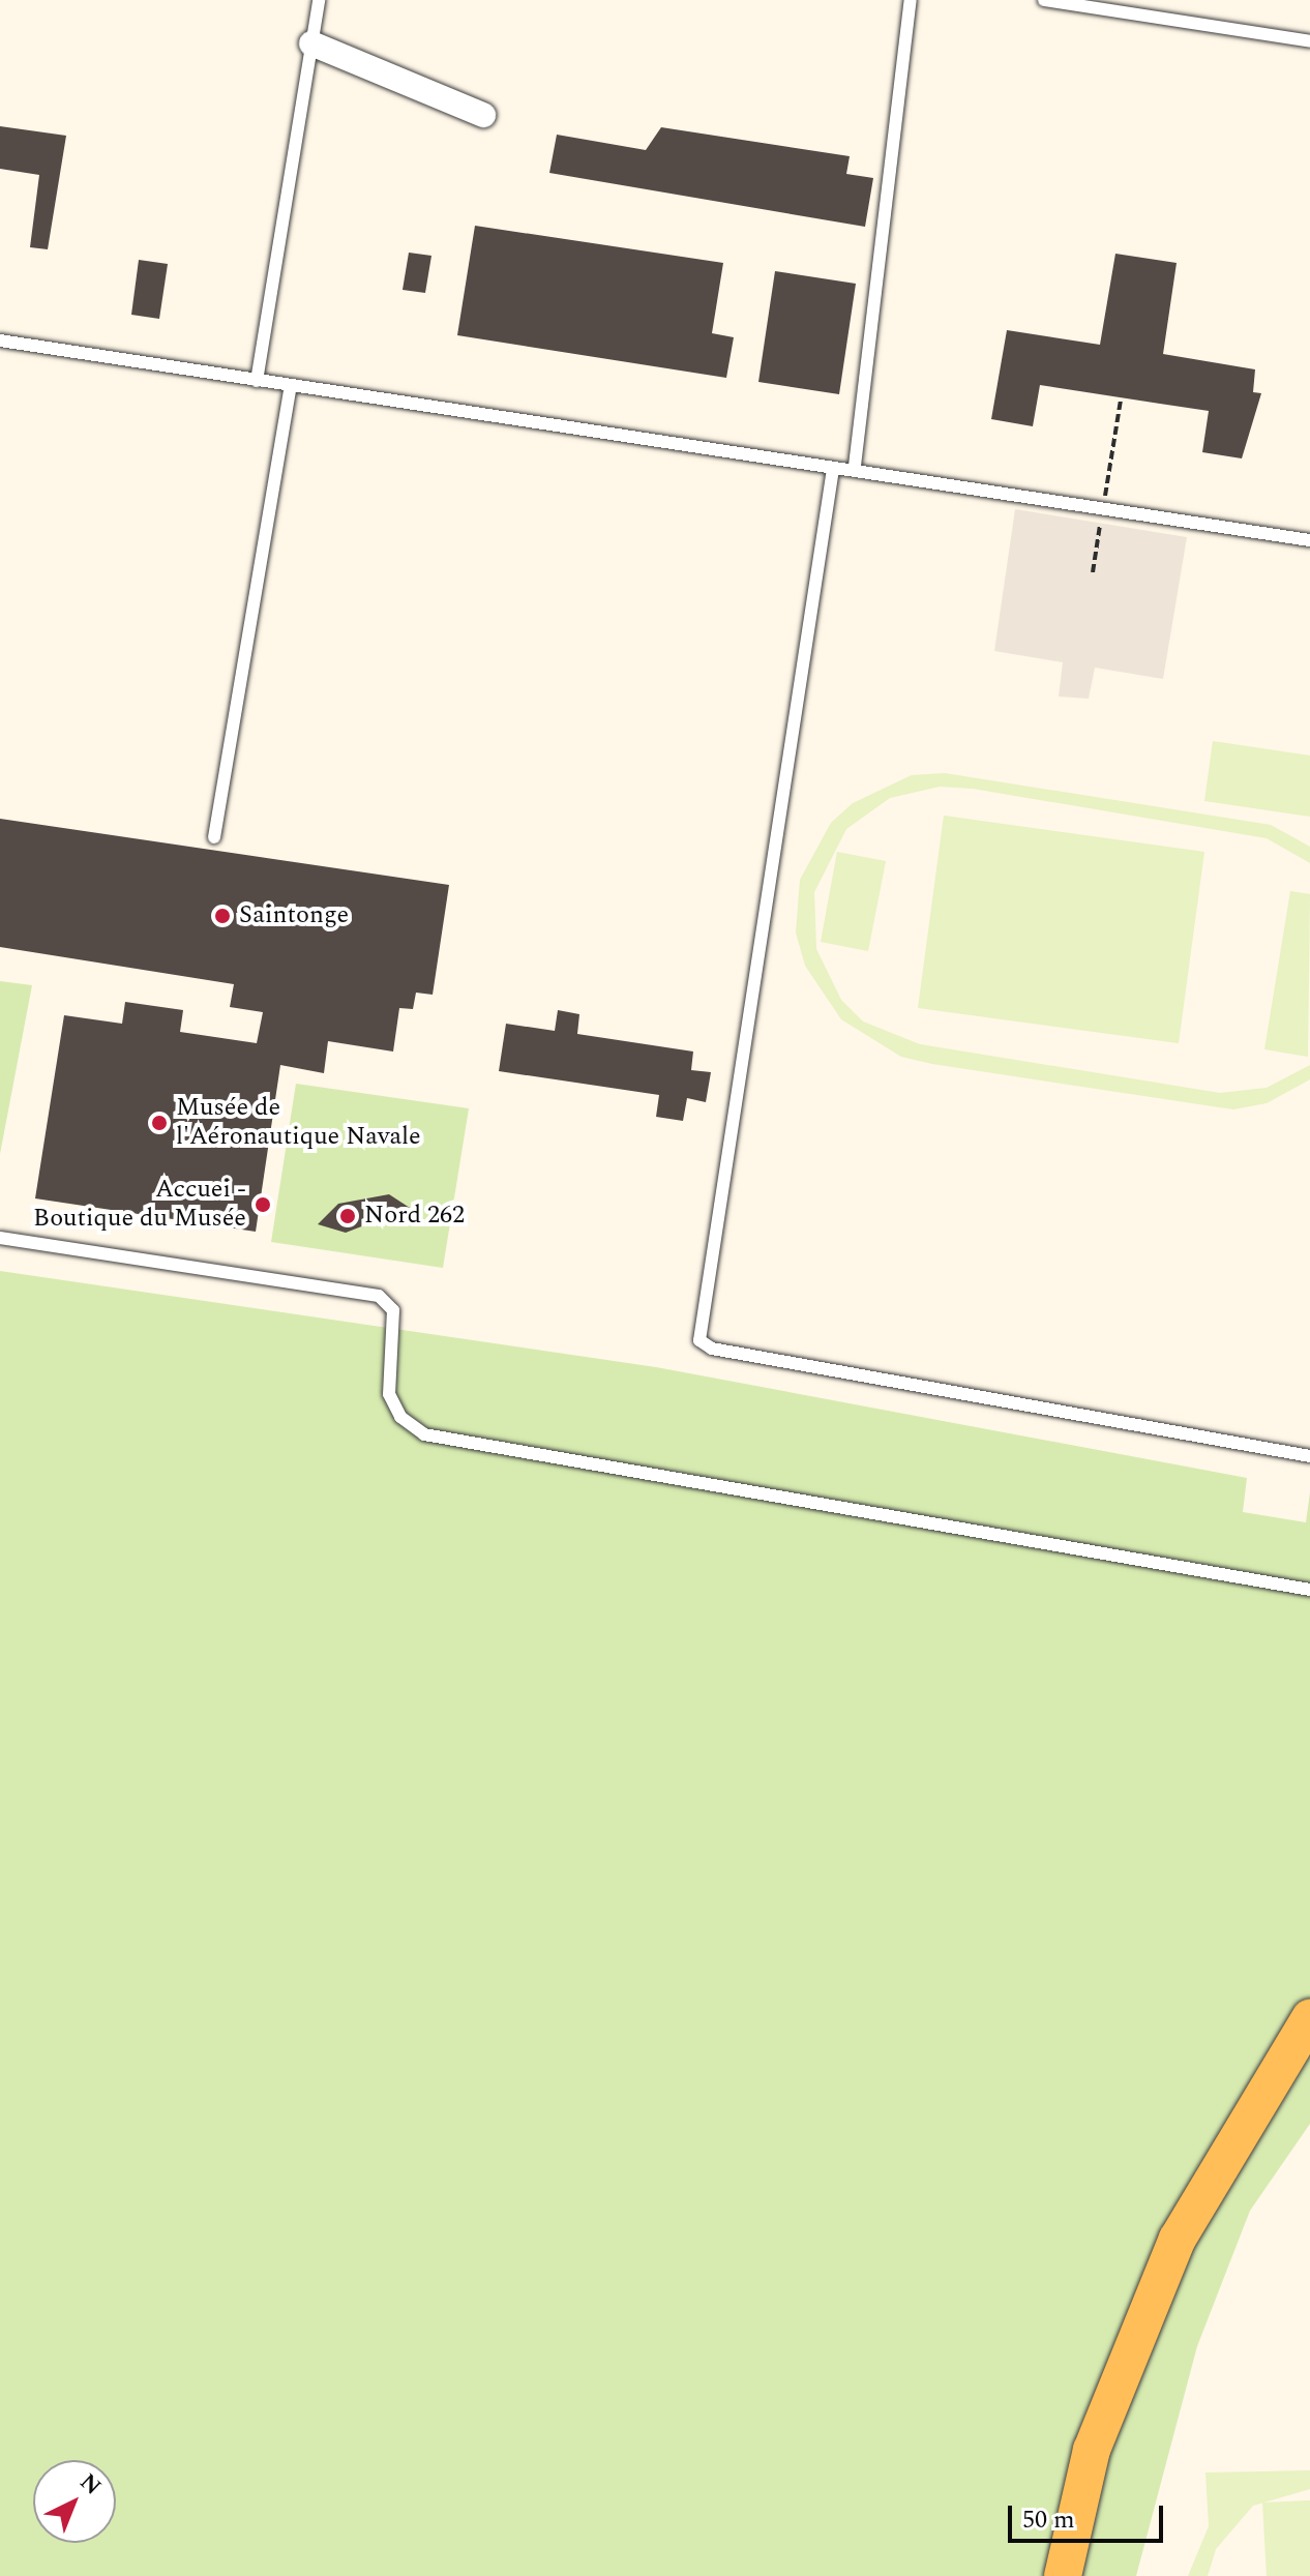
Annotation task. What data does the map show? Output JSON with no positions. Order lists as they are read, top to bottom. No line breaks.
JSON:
{"places":["Saintonge","Musée de l'Aéronautique Navale","Accuei - Boutique du Musée","Nord 262"],"scale_bar":"50 m","north":"top right"}
